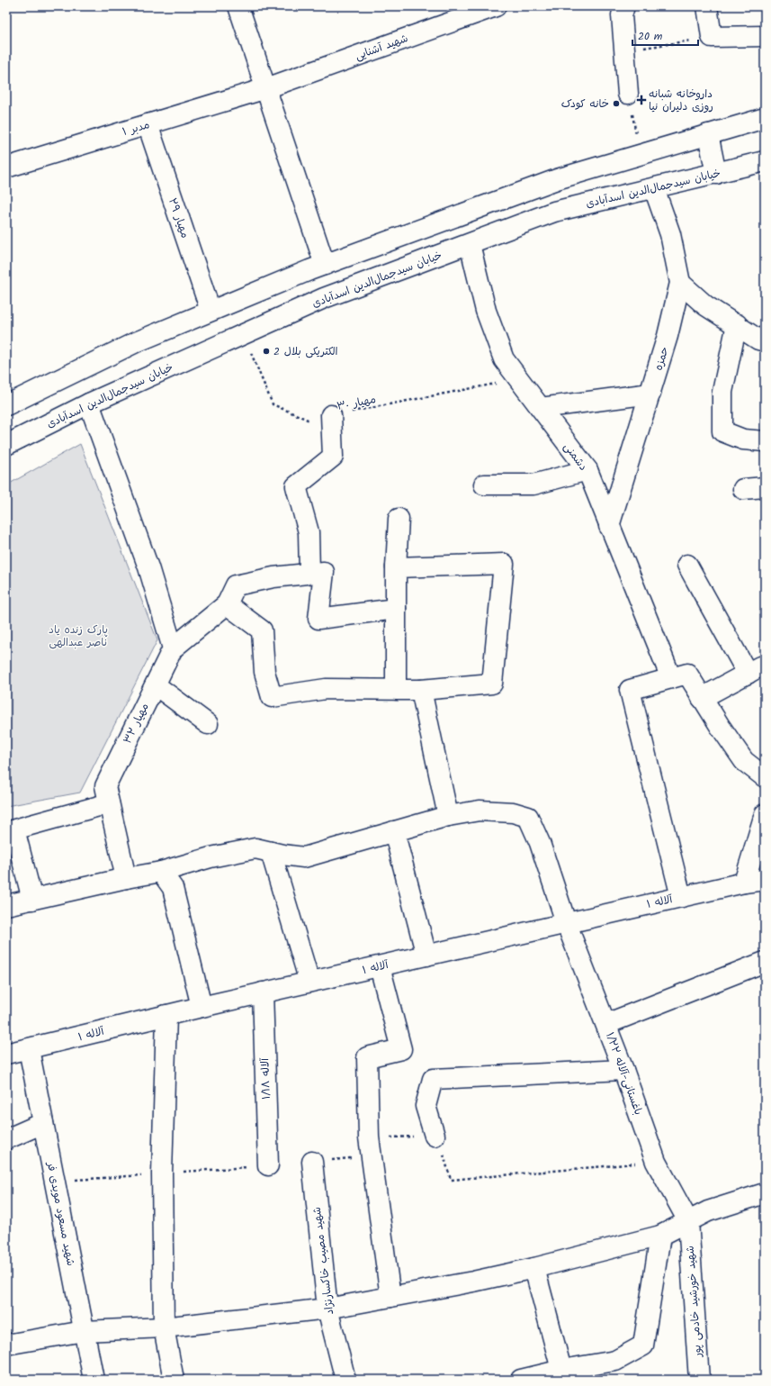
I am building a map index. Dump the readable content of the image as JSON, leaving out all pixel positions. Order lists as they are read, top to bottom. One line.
{"streets":{"street":["شهید آشنایی","مدبر ۱","خیابان سیدجمال‌الدین اسدآبادی","مهیار ۲۹","حمزه","دشمنی","مهیار ۳۲","آلاله ۱","باغستانی-آلاله ۱/۲۲","آلاله ۱/۱۸","شهید مسعود مویدی فر","شهید مصیب خاکسارنژاد","شهید خورشید خادمی پور"],"path":["مهیار ۳۰"]},"crossings":[["شهید آشنایی","مدبر ۱"],["مدبر ۱","مهیار ۲۹"],["خیابان سیدجمال‌الدین اسدآبادی","حمزه"],["خیابان سیدجمال‌الدین اسدآبادی","مهیار ۳۰"],["خیابان سیدجمال‌الدین اسدآبادی","دشمنی"],["حمزه","دشمنی"],["مهیار ۳۰","دشمنی"],["آلاله ۱","باغستانی-آلاله ۱/۲۲"],["آلاله ۱","آلاله ۱/۱۸"],["آلاله ۱","شهید مسعود مویدی فر"],["باغستانی-آلاله ۱/۲۲","شهید خورشید خادمی پور"]],"parks":["پارک زنده یاد ناصر عبدالهی"],"places":{"health":["داروخانه شبانه روزی دلیران نیا"],"other":["خانه کودک","الکتریکی بلال 2"]},"scale_bar":"20 m"}
